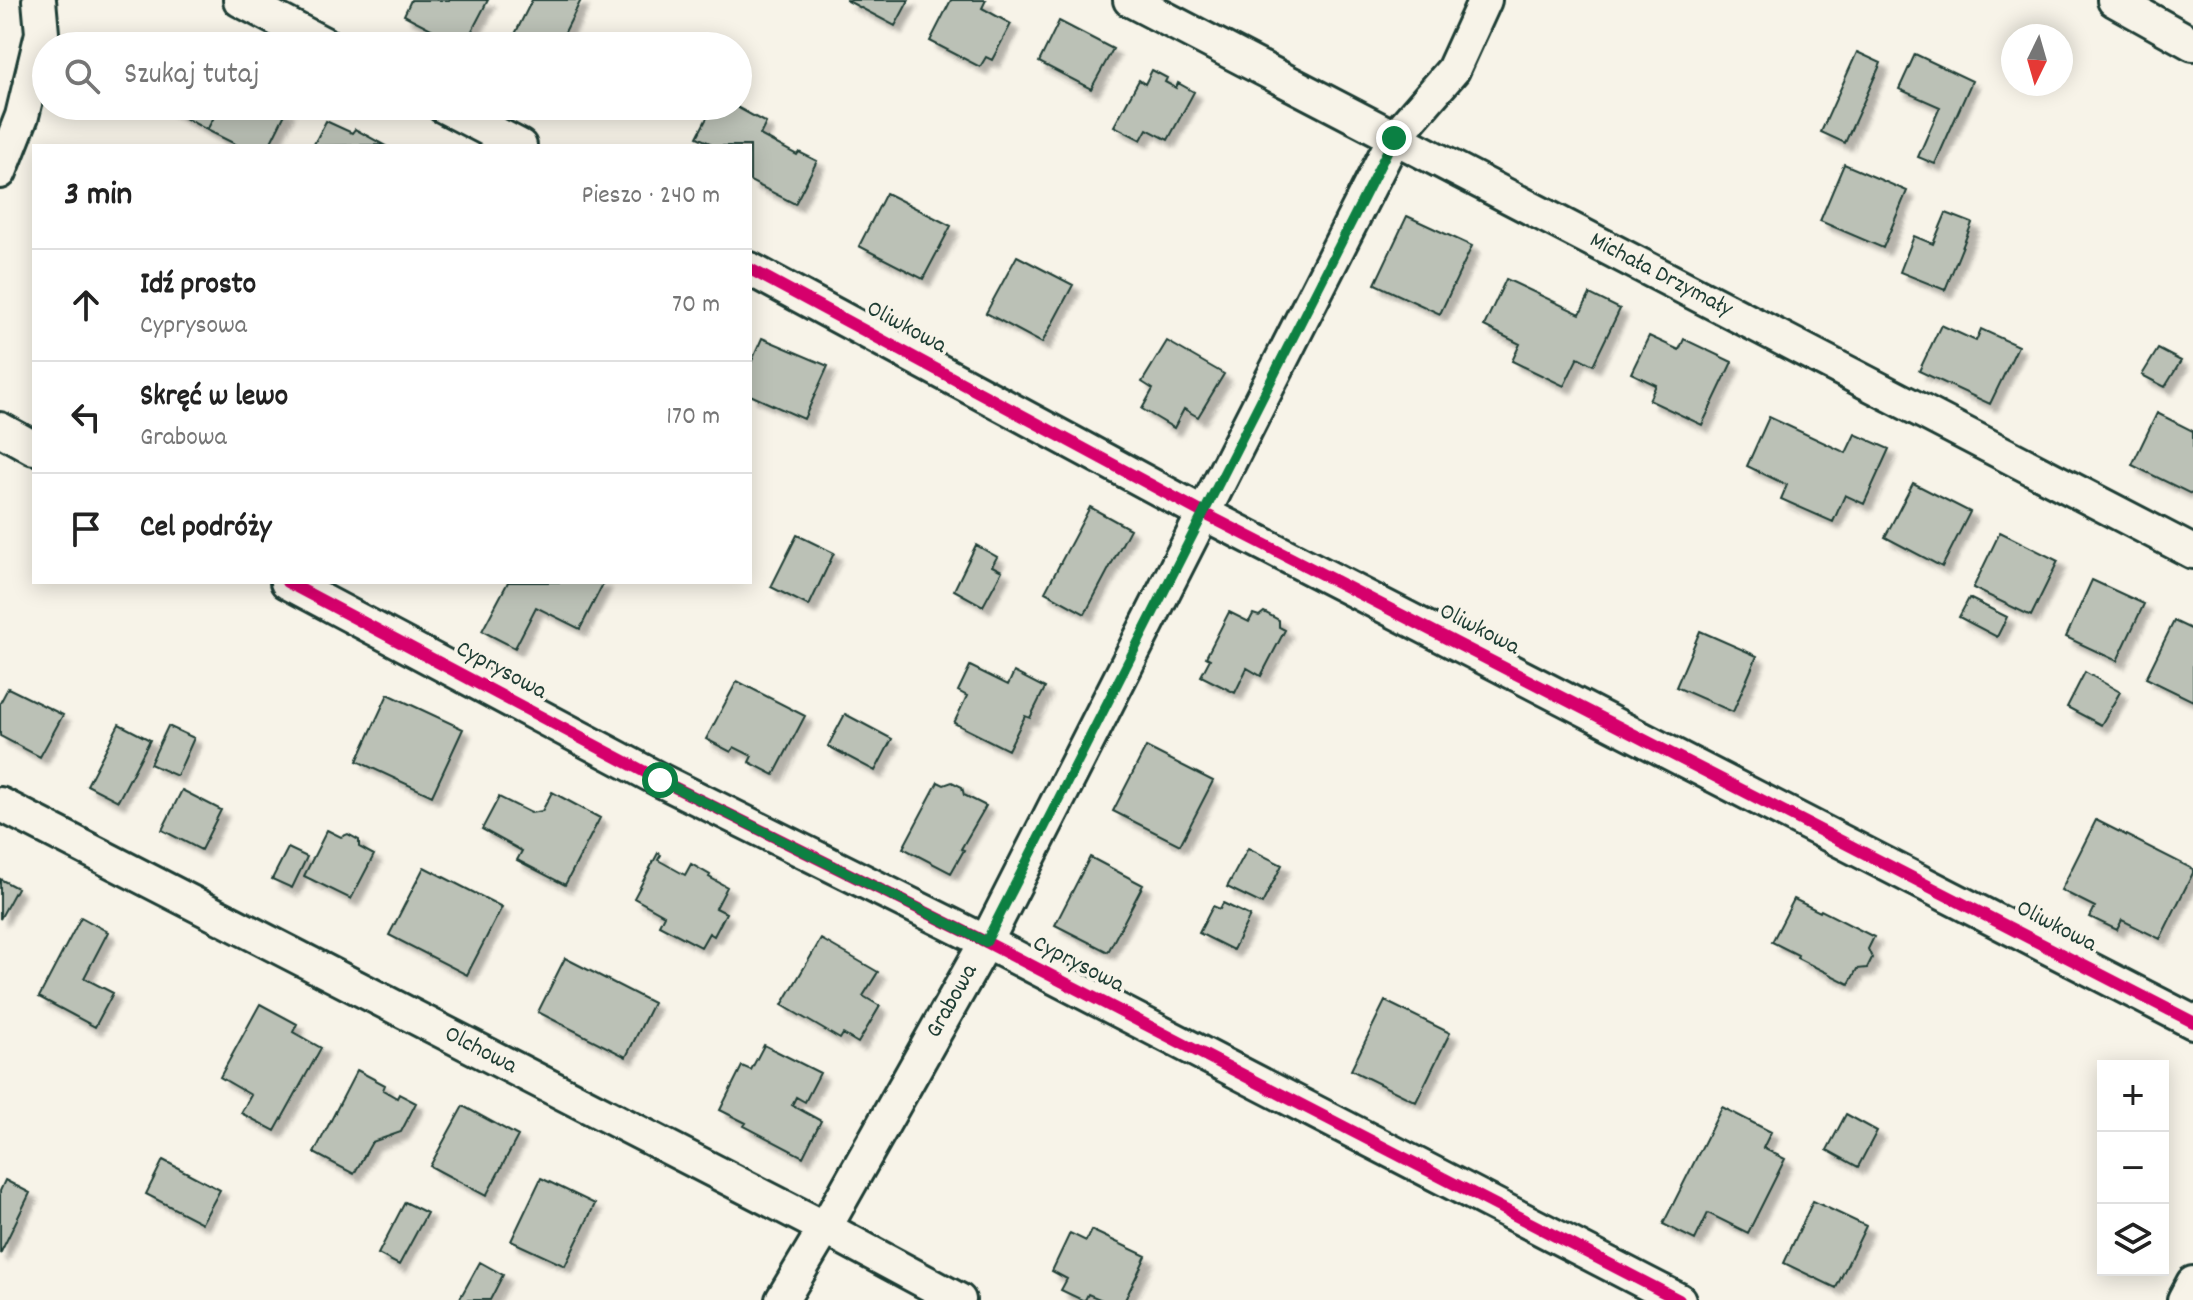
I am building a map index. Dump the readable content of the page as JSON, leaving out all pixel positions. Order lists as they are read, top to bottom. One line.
{"streets":{"street":["Michała Drzymały","Oliwkowa","Cyprysowa","Grabowa","Olchowa"]},"crossings":[["Michała Drzymały","Grabowa"],["Oliwkowa","Grabowa"],["Cyprysowa","Grabowa"],["Grabowa","Olchowa"]],"north":"bottom","page":{"search":"Szukaj tutaj","heading":["3 min","Pieszo · 240 m"],"list":[["Idź prosto","Cyprysowa","70 m"],["Skręć w lewo","Grabowa","170 m"],"Cel podróży"],"map_buttons":["+","−"]}}
